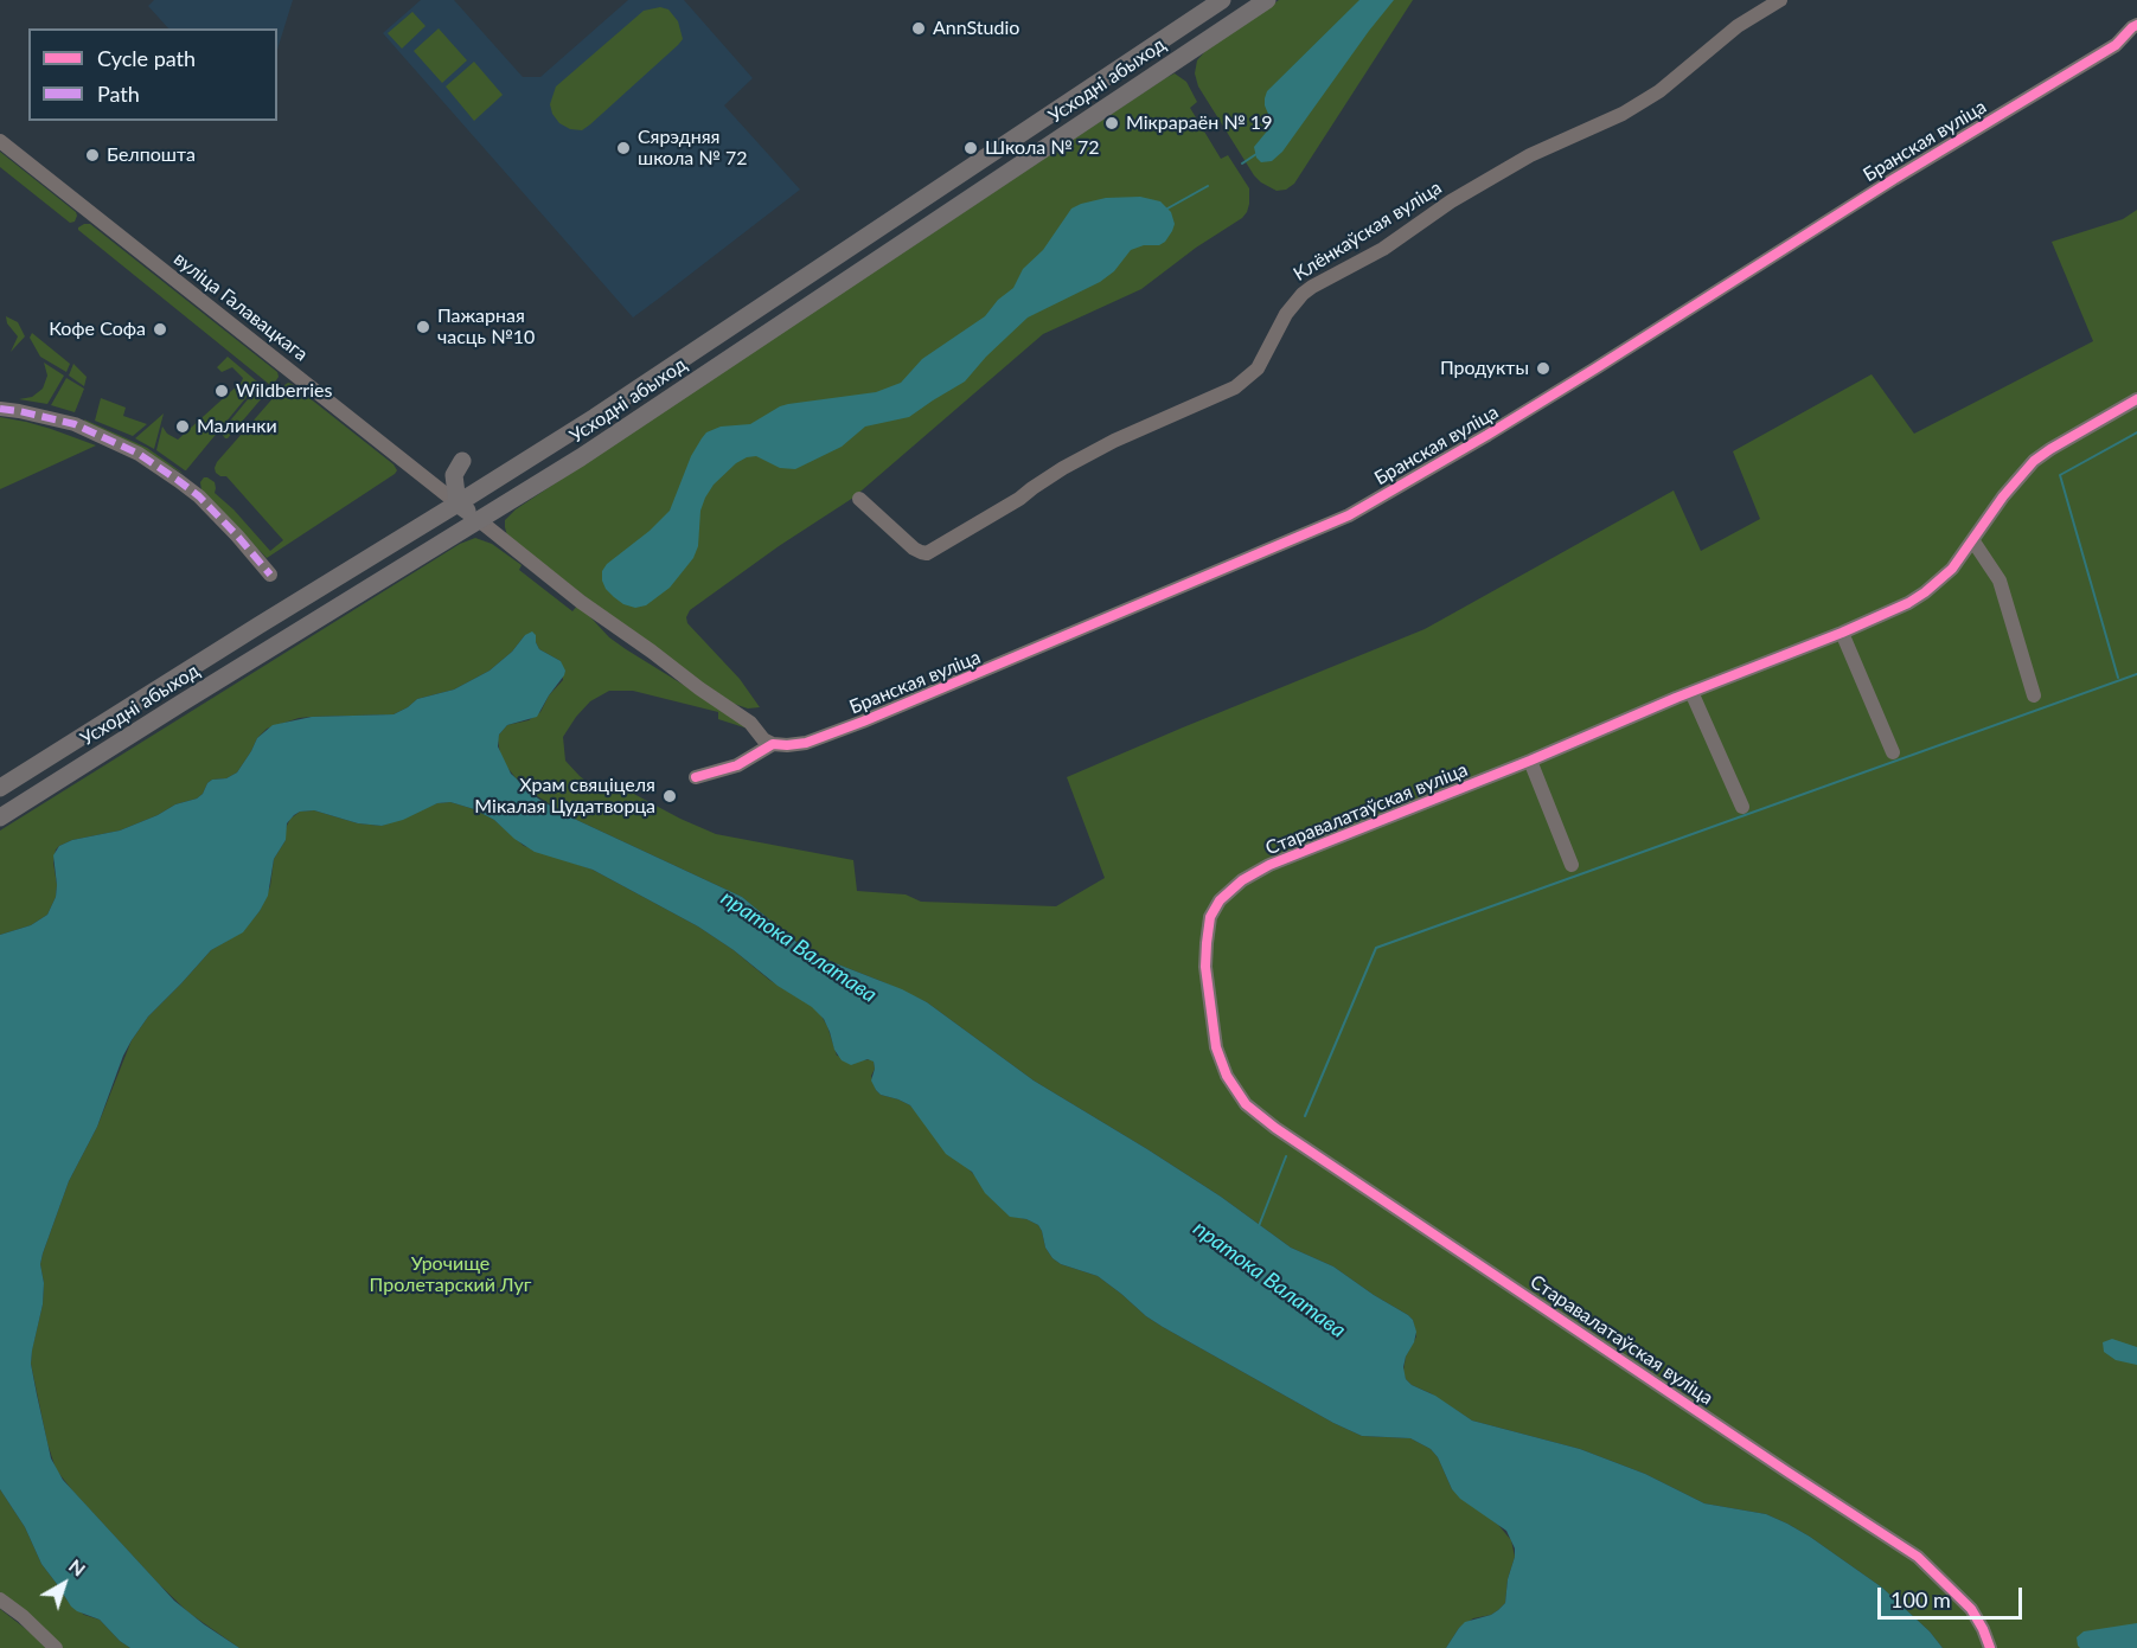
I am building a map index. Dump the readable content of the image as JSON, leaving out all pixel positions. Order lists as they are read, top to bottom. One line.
{"streets":{"main road":["Усходні абыход"],"street":["Бранская вуліца","Клёнкаўская вуліца","вуліца Галавацкага","Старавалатаўская вуліца"]},"crossings":[["Усходні абыход","вуліца Галавацкага"]],"water":["пратока Валатава"],"parks":["Урочище Пролетарский Луг"],"places":["AnnStudio","Мікрараён № 19","Сярэдняя школа № 72","Школа № 72","Белпошта","Пажарная часць №10","Кофе Софа","Продукты","Wildberries","Малинки","Храм свяціцеля Мікалая Цудатворца"],"legend":["Cycle path","Path"],"scale_bar":"100 m","north":"top right"}
